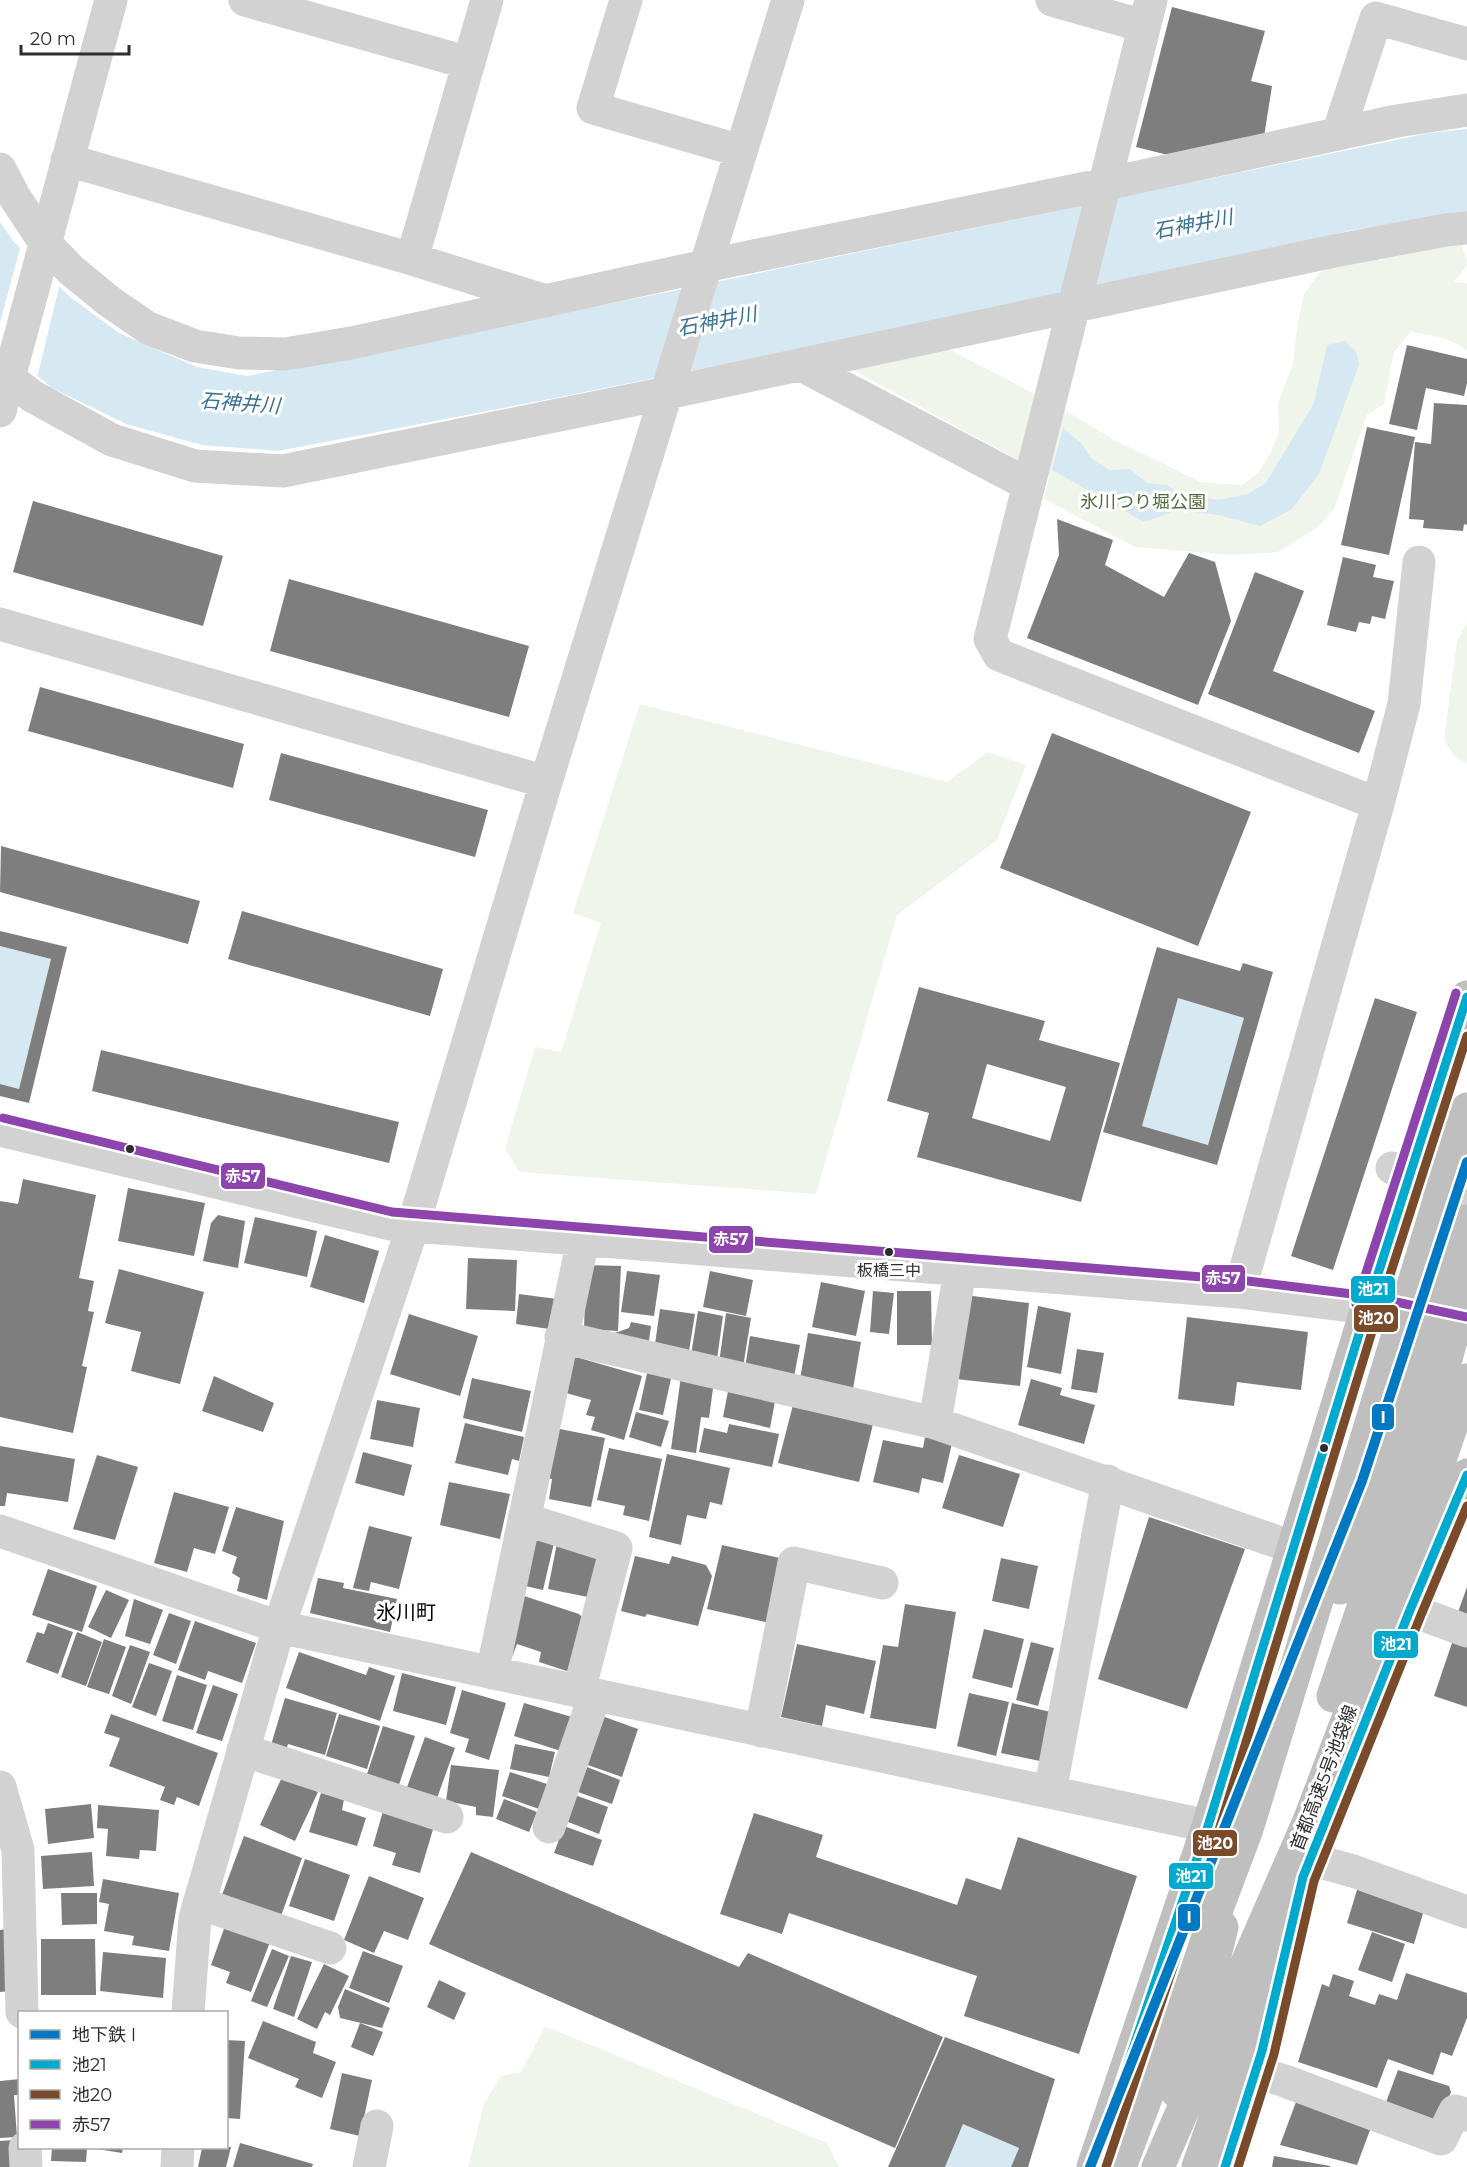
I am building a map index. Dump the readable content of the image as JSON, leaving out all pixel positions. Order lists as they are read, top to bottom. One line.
{"streets":{"highway":["首都高速5号池袋線"]},"districts":["氷川町"],"water":["石神井川"],"parks":["氷川つり堀公園"],"places":["板橋三中"],"lines":["transit line 赤57","transit line 池21","transit line 池20","metro line I"],"legend":["地下鉄 I","池21","池20","赤57"],"scale_bar":"20 m"}
